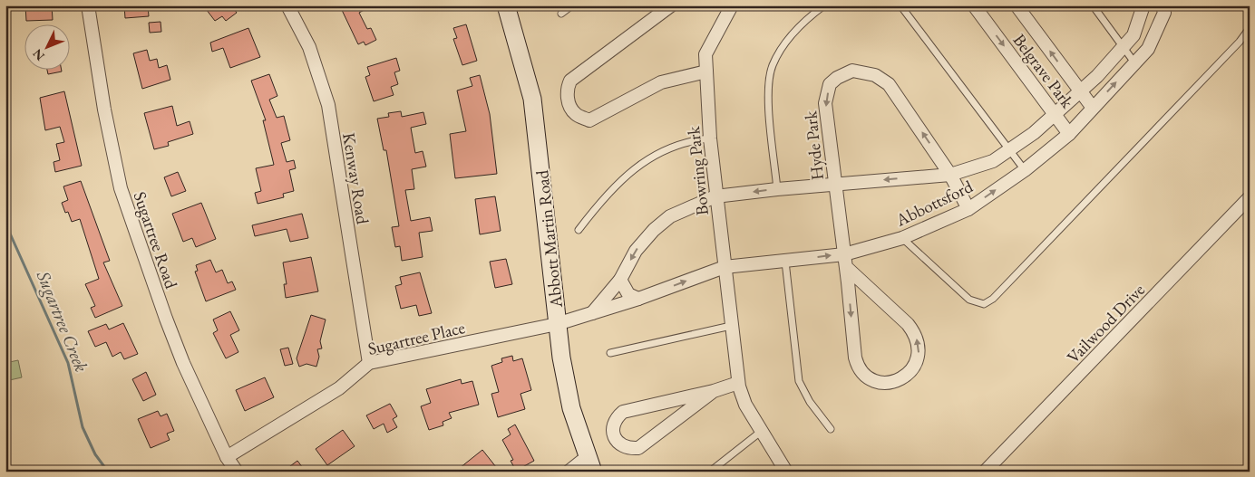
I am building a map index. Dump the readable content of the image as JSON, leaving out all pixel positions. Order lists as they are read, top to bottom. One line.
{"streets":{"main road":["Abbott Martin Road"],"street":["Belgrave Park","Hyde Park","Bowring Park","Kenway Road","Abbottsford","Sugartree Road","Vailwood Drive","Sugartree Place"]},"crossings":[["Belgrave Park","Abbottsford"],["Hyde Park","Abbottsford"],["Bowring Park","Abbottsford"],["Kenway Road","Sugartree Place"],["Abbottsford","Abbott Martin Road"],["Abbottsford","Sugartree Place"],["Abbott Martin Road","Sugartree Place"],["Sugartree Road","Sugartree Place"]],"water":["Sugartree Creek"],"north":"bottom left"}
